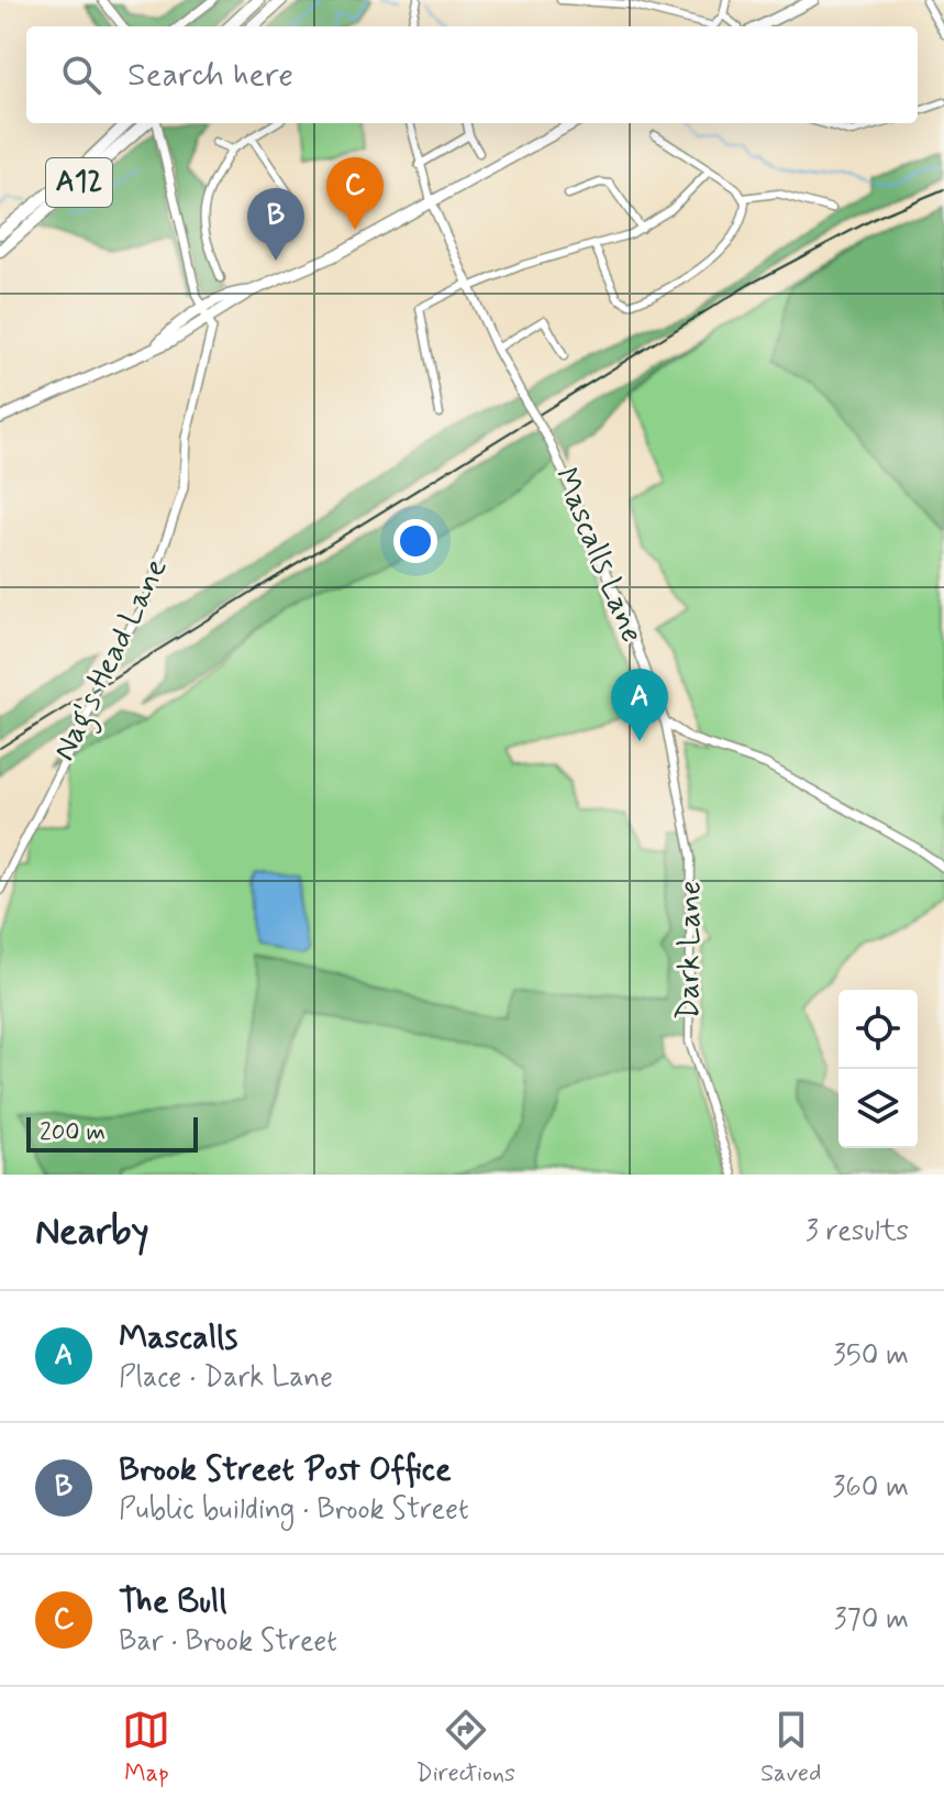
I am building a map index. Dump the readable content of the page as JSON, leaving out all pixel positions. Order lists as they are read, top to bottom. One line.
{"streets":{"highway":["A12"],"street":["Mascalls Lane","Nag's Head Lane","Dark Lane"]},"crossings":[["Mascalls Lane","Dark Lane"]],"scale_bar":"200 m","page":{"search":"Search here","pins":["C","B","A"],"scale":"200 m","heading":["Nearby","3 results"],"list":[{"mark":"A","name":"Mascalls","note":"Place · Dark Lane","value":"350 m"},{"mark":"B","name":"Brook Street Post Office","note":"Public building · Brook Street","value":"360 m"},{"mark":"C","name":"The Bull","note":"Bar · Brook Street","value":"370 m"}],"nav":["Map","Directions","Saved"]}}
